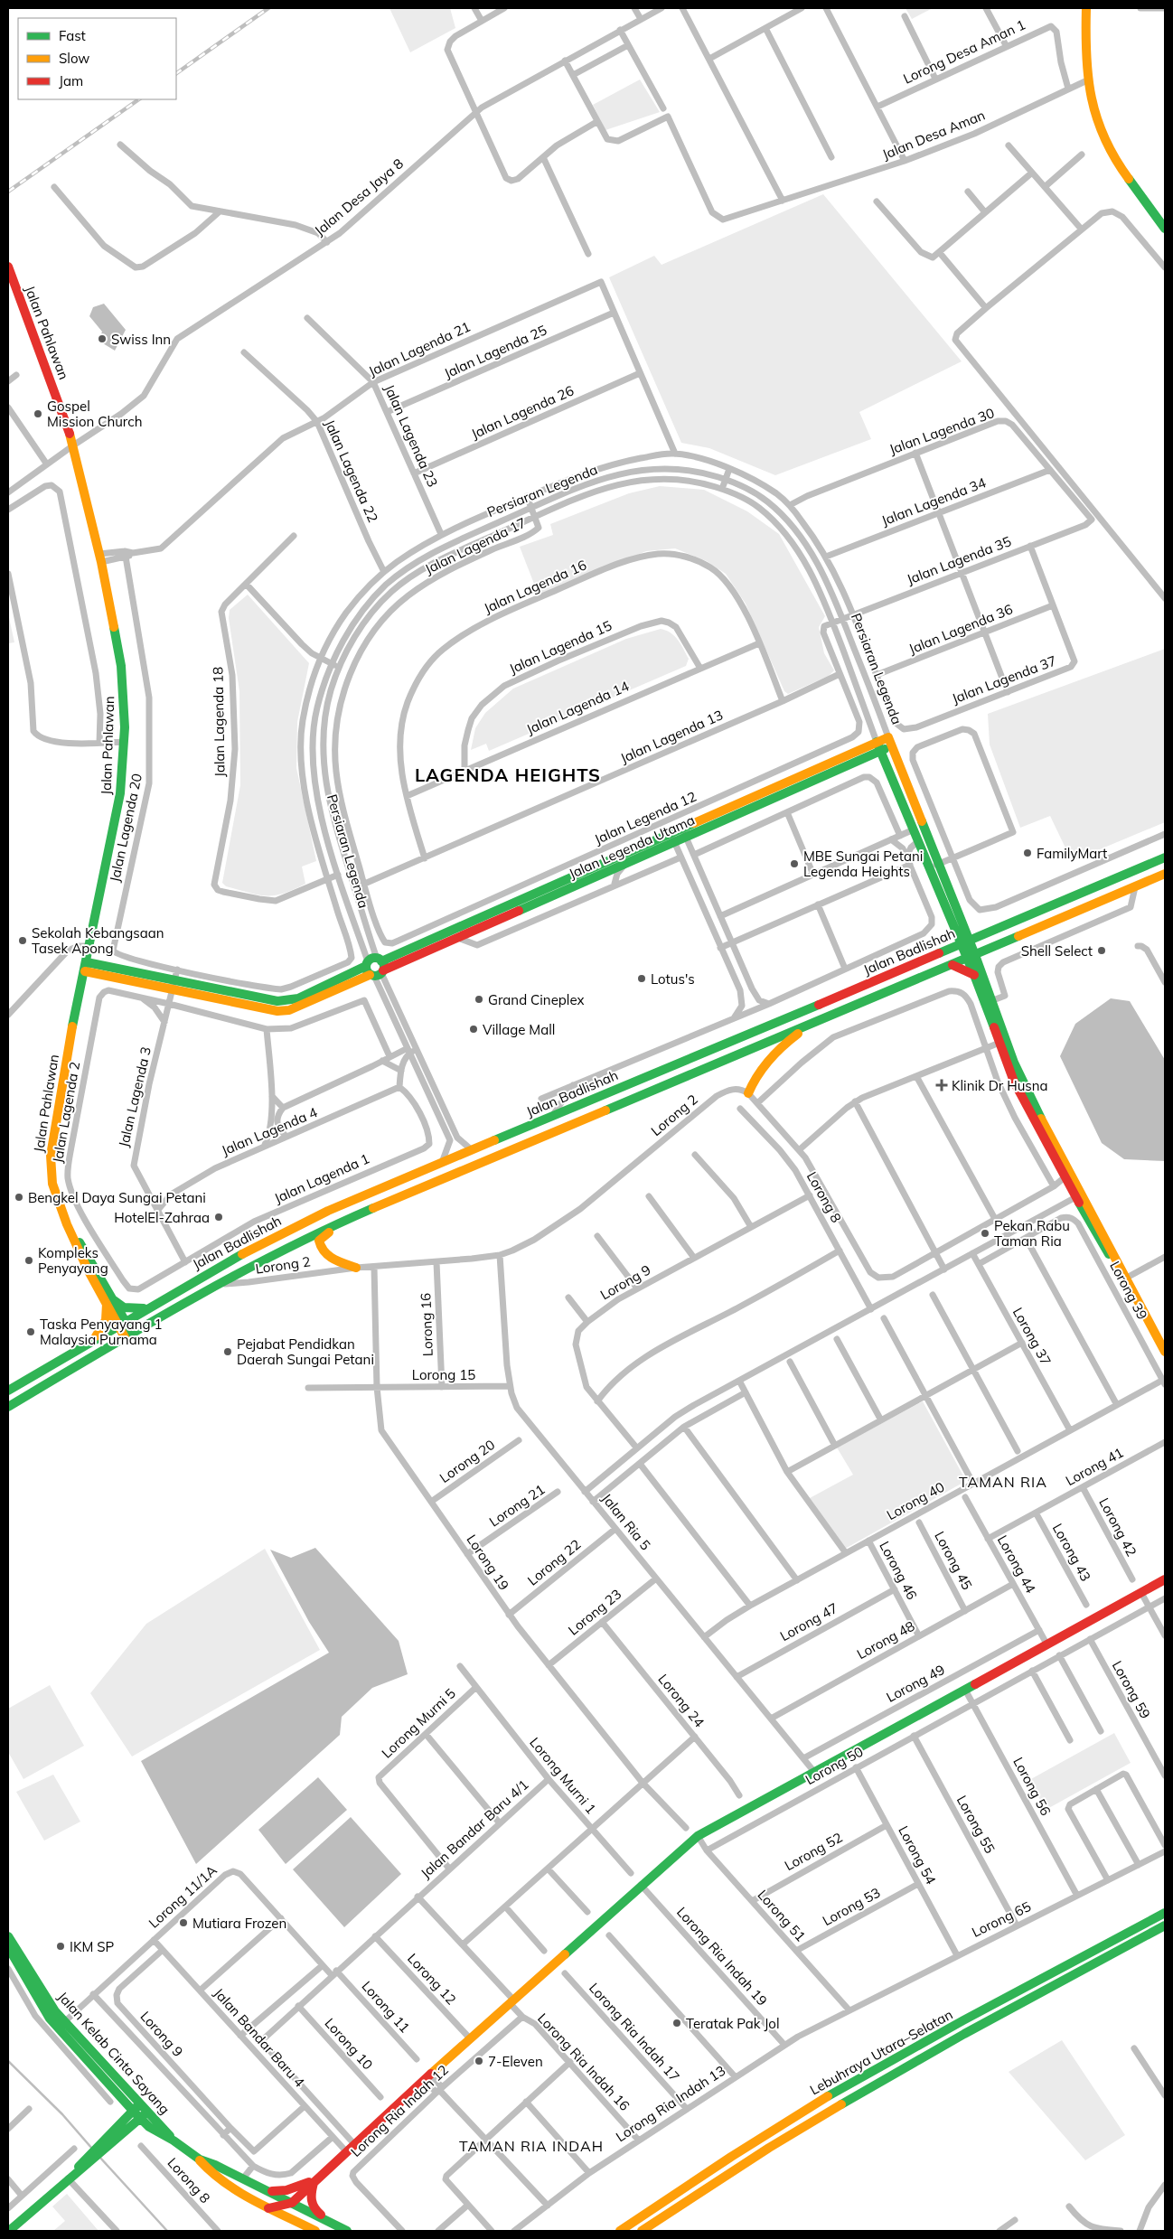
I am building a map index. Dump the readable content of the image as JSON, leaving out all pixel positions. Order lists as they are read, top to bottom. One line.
{"streets":{"main road":["Jalan Pahlawan","Persiaran Legenda","Jalan Legenda Utama","Jalan Badlishah","Lebuhraya Utara–Selatan","Jalan Kelab Cinta Sayang"],"street":["Lorong Desa Aman 1","Jalan Desa Aman","Jalan Desa Jaya 8","Jalan Lagenda 21","Jalan Lagenda 25","Jalan Lagenda 26","Jalan Lagenda 30","Jalan Lagenda 23","Jalan Lagenda 22","Jalan Lagenda 34","Jalan Lagenda 17","Jalan Lagenda 35","Jalan Lagenda 16","Jalan Lagenda 36","Jalan Lagenda 15","Jalan Lagenda 37","Jalan Lagenda 14","Jalan Lagenda 18","Jalan Lagenda 13","Jalan Legenda 12","Jalan Lagenda 20","Jalan Lagenda 3","Jalan Lagenda 2","Lorong 2","Jalan Lagenda 4","Jalan Lagenda 1","Lorong 8","Lorong 9","Lorong 39","Lorong 16","Lorong 37","Lorong 15","Lorong 20","Lorong 41","Lorong 40","Lorong 21","Jalan Ria 5","Lorong 42","Lorong 43","Lorong 45","Lorong 19","Lorong 22","Lorong 44","Lorong 46","Lorong 23","Lorong 47","Lorong 48","Lorong 49","Lorong 59","Lorong 24","Lorong Murni 5","Lorong 50","Lorong Murni 1","Lorong 56","Lorong 55","Jalan Bandar Baru 4/1","Lorong 52","Lorong 54","Lorong 11/1A","Lorong 53","Lorong 51","Lorong 65","Lorong Ria Indah 19","Lorong 12","Lorong 11","Lorong Ria Indah 17","Jalan Bandar Baru 4","Lorong 10","Lorong Ria Indah 16","Lorong Ria Indah 13","Lorong Ria Indah 12"]},"crossings":[["Lorong Desa Aman 1","Jalan Desa Aman"],["Jalan Desa Jaya 8","Jalan Pahlawan"],["Jalan Pahlawan","Jalan Lagenda 21"],["Jalan Pahlawan","Jalan Badlishah"],["Jalan Lagenda 21","Jalan Lagenda 25"],["Jalan Lagenda 21","Jalan Lagenda 23"],["Jalan Lagenda 21","Jalan Lagenda 22"],["Jalan Lagenda 21","Jalan Lagenda 20"],["Jalan Lagenda 25","Jalan Lagenda 23"],["Jalan Lagenda 26","Jalan Lagenda 23"],["Jalan Lagenda 30","Jalan Lagenda 34"],["Jalan Lagenda 30","Jalan Lagenda 35"],["Persiaran Legenda","Jalan Lagenda 17"],["Persiaran Legenda","Jalan Lagenda 35"],["Persiaran Legenda","Jalan Lagenda 18"],["Persiaran Legenda","Jalan Lagenda 13"],["Persiaran Legenda","Jalan Legenda 12"],["Persiaran Legenda","Jalan Legenda Utama"],["Persiaran Legenda","Jalan Badlishah"],["Jalan Lagenda 17","Jalan Lagenda 13"],["Jalan Lagenda 17","Jalan Legenda 12"],["Jalan Lagenda 35","Jalan Lagenda 37"],["Jalan Lagenda 35","Jalan Legenda 12"],["Jalan Lagenda 16","Jalan Lagenda 14"],["Jalan Lagenda 16","Jalan Lagenda 13"],["Jalan Lagenda 36","Jalan Lagenda 37"],["Jalan Lagenda 15","Jalan Lagenda 14"],["Jalan Lagenda 13","Jalan Legenda 12"],["Jalan Lagenda 20","Jalan Lagenda 3"],["Jalan Badlishah","Lorong 2"],["Jalan Lagenda 3","Jalan Lagenda 2"],["Jalan Lagenda 3","Jalan Lagenda 4"],["Jalan Lagenda 3","Jalan Lagenda 1"],["Jalan Lagenda 2","Jalan Lagenda 1"],["Lorong 2","Lorong 16"],["Lorong 2","Jalan Ria 5"],["Lorong 2","Lorong 19"],["Jalan Lagenda 4","Jalan Lagenda 1"],["Lorong 8","Lorong 9"],["Lorong 9","Jalan Bandar Baru 4"],["Lorong 39","Lorong 40"],["Lorong 16","Lorong 15"],["Lorong 37","Lorong 40"],["Lorong 15","Jalan Ria 5"],["Lorong 15","Lorong 19"],["Lorong 20","Lorong 19"],["Lorong 41","Lorong 42"],["Lorong 41","Lorong 43"],["Lorong 41","Lorong 44"],["Lorong 40","Jalan Ria 5"],["Lorong 40","Lorong 46"],["Lorong 21","Lorong 19"],["Jalan Ria 5","Lorong 22"],["Jalan Ria 5","Lorong 23"],["Jalan Ria 5","Lorong 47"],["Jalan Ria 5","Lorong 48"],["Jalan Ria 5","Lorong 49"],["Lorong 45","Lorong 48"],["Lorong 19","Lorong 22"],["Lorong 19","Lorong 23"],["Lorong 44","Lorong 48"],["Lorong 44","Lorong 49"],["Lorong 46","Lorong 47"],["Lorong 46","Lorong 48"],["Lorong 23","Lorong 24"],["Lorong 59","Lorong 50"],["Lorong Murni 5","Lorong Murni 1"],["Lorong Murni 5","Jalan Bandar Baru 4/1"],["Lorong 50","Lorong 56"],["Lorong 50","Lorong 55"],["Lorong 50","Lorong 54"],["Lorong 50","Lorong 51"],["Lorong Murni 1","Jalan Bandar Baru 4/1"],["Lorong Murni 1","Lorong Ria Indah 16"],["Lorong 56","Lorong 65"],["Lorong 55","Lorong 65"],["Jalan Bandar Baru 4/1","Lorong 11/1A"],["Jalan Bandar Baru 4/1","Lorong 12"],["Jalan Bandar Baru 4/1","Lorong 11"],["Jalan Bandar Baru 4/1","Jalan Bandar Baru 4"],["Jalan Bandar Baru 4/1","Lorong 10"],["Jalan Bandar Baru 4/1","Lorong Ria Indah 16"],["Lorong 52","Lorong 54"],["Lorong 52","Lorong 51"],["Lorong 54","Lorong 53"],["Lorong 54","Lorong 65"],["Lorong 11/1A","Lorong 11"],["Lorong 11/1A","Jalan Bandar Baru 4"],["Lorong 11/1A","Jalan Kelab Cinta Sayang"],["Lorong 53","Lorong 51"],["Lorong 51","Lorong 65"],["Lorong 51","Lorong Ria Indah 13"],["Lorong 65","Lorong Ria Indah 13"],["Lorong Ria Indah 19","Lorong Ria Indah 13"],["Lorong Ria Indah 17","Lorong Ria Indah 13"],["Lorong Ria Indah 16","Lorong Ria Indah 13"],["Lorong Ria Indah 16","Lorong Ria Indah 12"]],"districts":["LAGENDA HEIGHTS","TAMAN RIA","TAMAN RIA INDAH"],"places":{"other":["Swiss Inn","Gospel Mission Church","FamilyMart","MBE Sungai Petani Legenda Heights","Sekolah Kebangsaan Tasek Apong","Shell Select","Lotus's","Grand Cineplex","Village Mall","Bengkel Daya Sungai Petani","HotelEl-Zahraa","Pekan Rabu Taman Ria","Kompleks Penyayang","Taska Penyayang 1 Malaysia Purnama","Pejabat Pendidkan Daerah Sungai Petani","Mutiara Frozen","IKM SP","Teratak Pak Jol","7-Eleven"],"health":["Klinik Dr Husna"]},"legend":["Fast","Slow","Jam"]}
